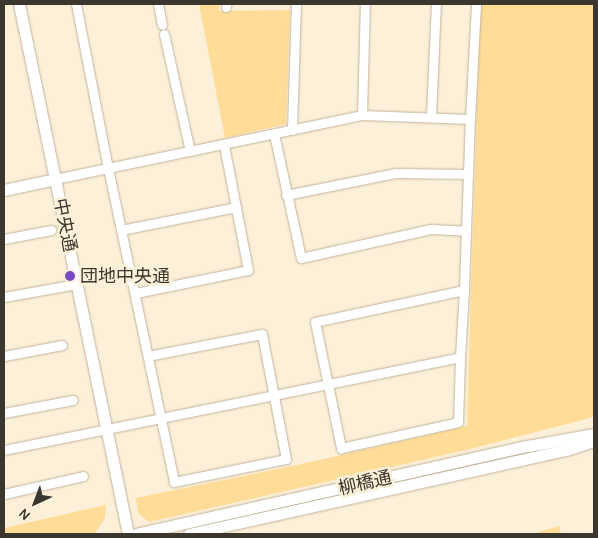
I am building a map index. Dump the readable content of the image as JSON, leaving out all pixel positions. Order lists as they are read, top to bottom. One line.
{"streets":{"street":["中央通","柳橋通"]},"places":["団地中央通"],"north":"bottom left"}
